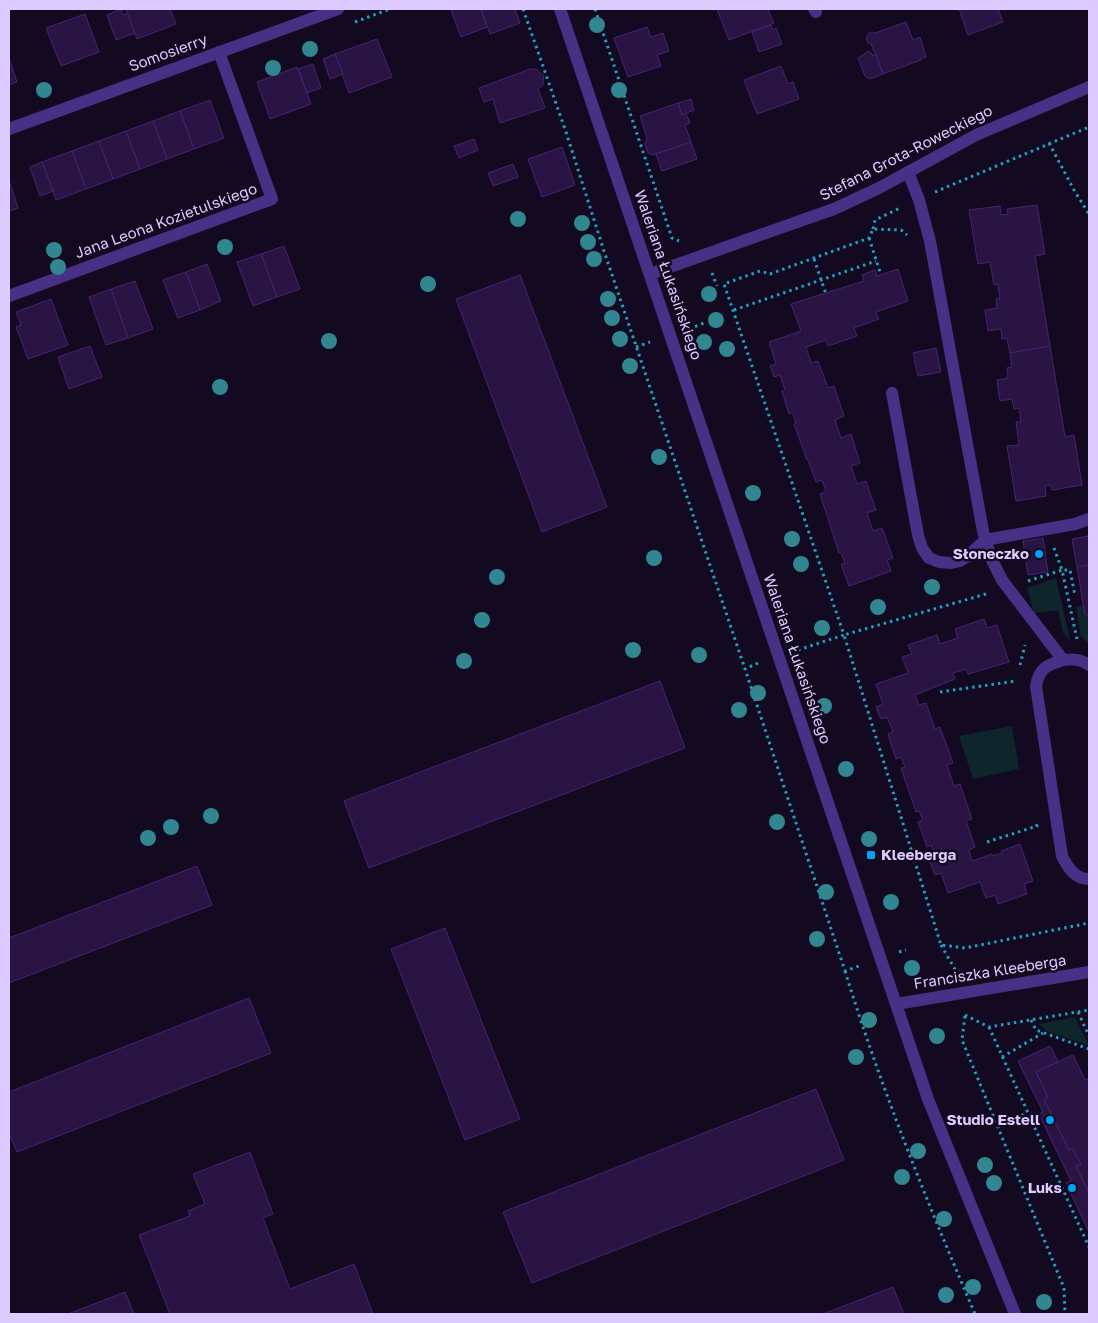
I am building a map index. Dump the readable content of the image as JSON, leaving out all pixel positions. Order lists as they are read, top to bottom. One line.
{"streets":{"street":["Somosierry","Stefana Grota-Roweckiego","Jana Leona Kozietulskiego","Waleriana Łukasińskiego","Franciszka Kleeberga"]},"crossings":[["Somosierry","Jana Leona Kozietulskiego"],["Stefana Grota-Roweckiego","Waleriana Łukasińskiego"],["Waleriana Łukasińskiego","Franciszka Kleeberga"]],"places":{"other":["Słoneczko","Studio Estell","Luks"],"transit":["Kleeberga"]}}
